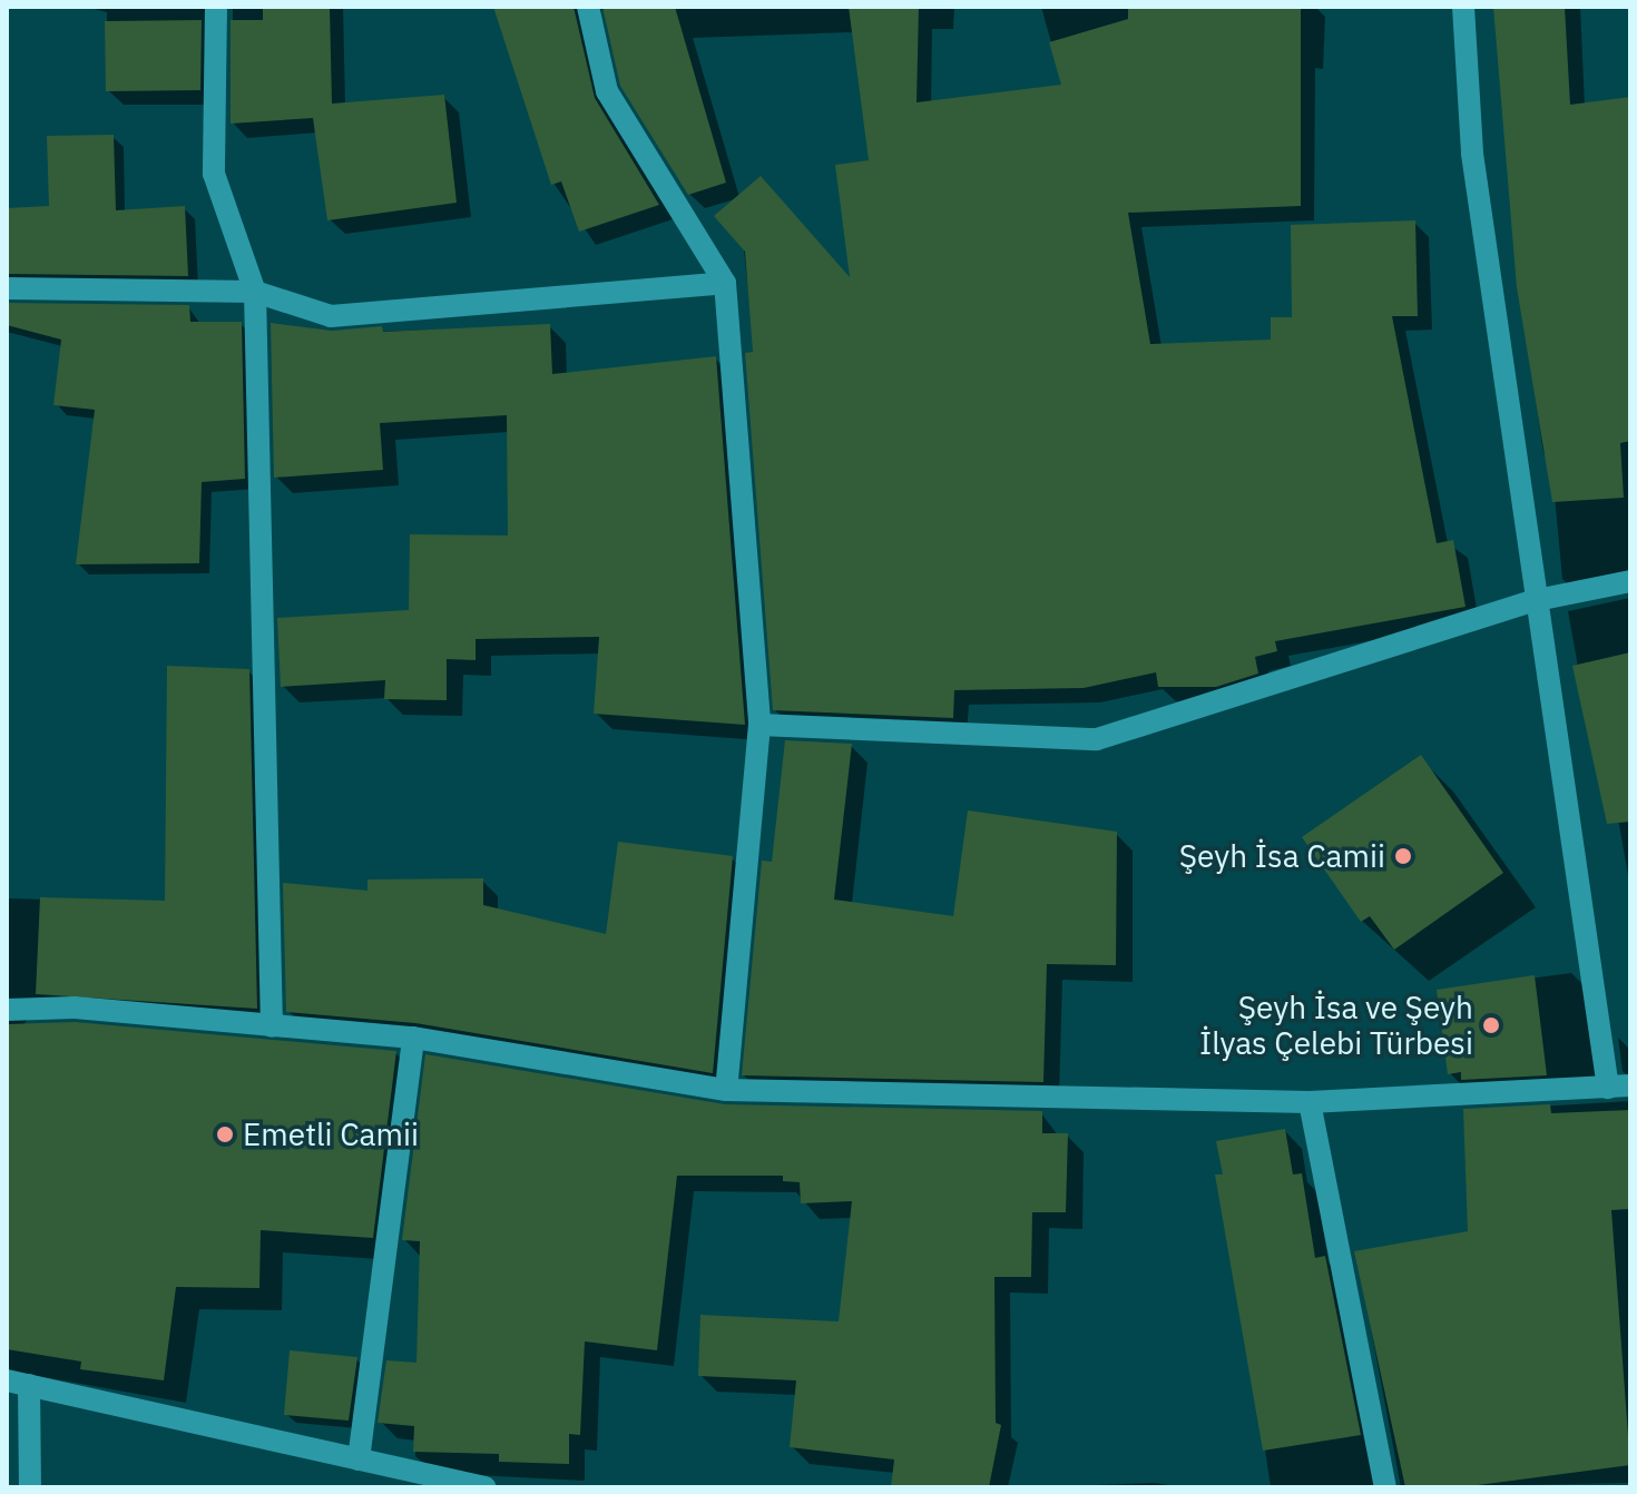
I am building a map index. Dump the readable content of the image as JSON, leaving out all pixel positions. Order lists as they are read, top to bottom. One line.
{"places":["Şeyh İsa Camii","Şeyh İsa ve Şeyh İlyas Çelebi Türbesi","Emetli Camii"]}
